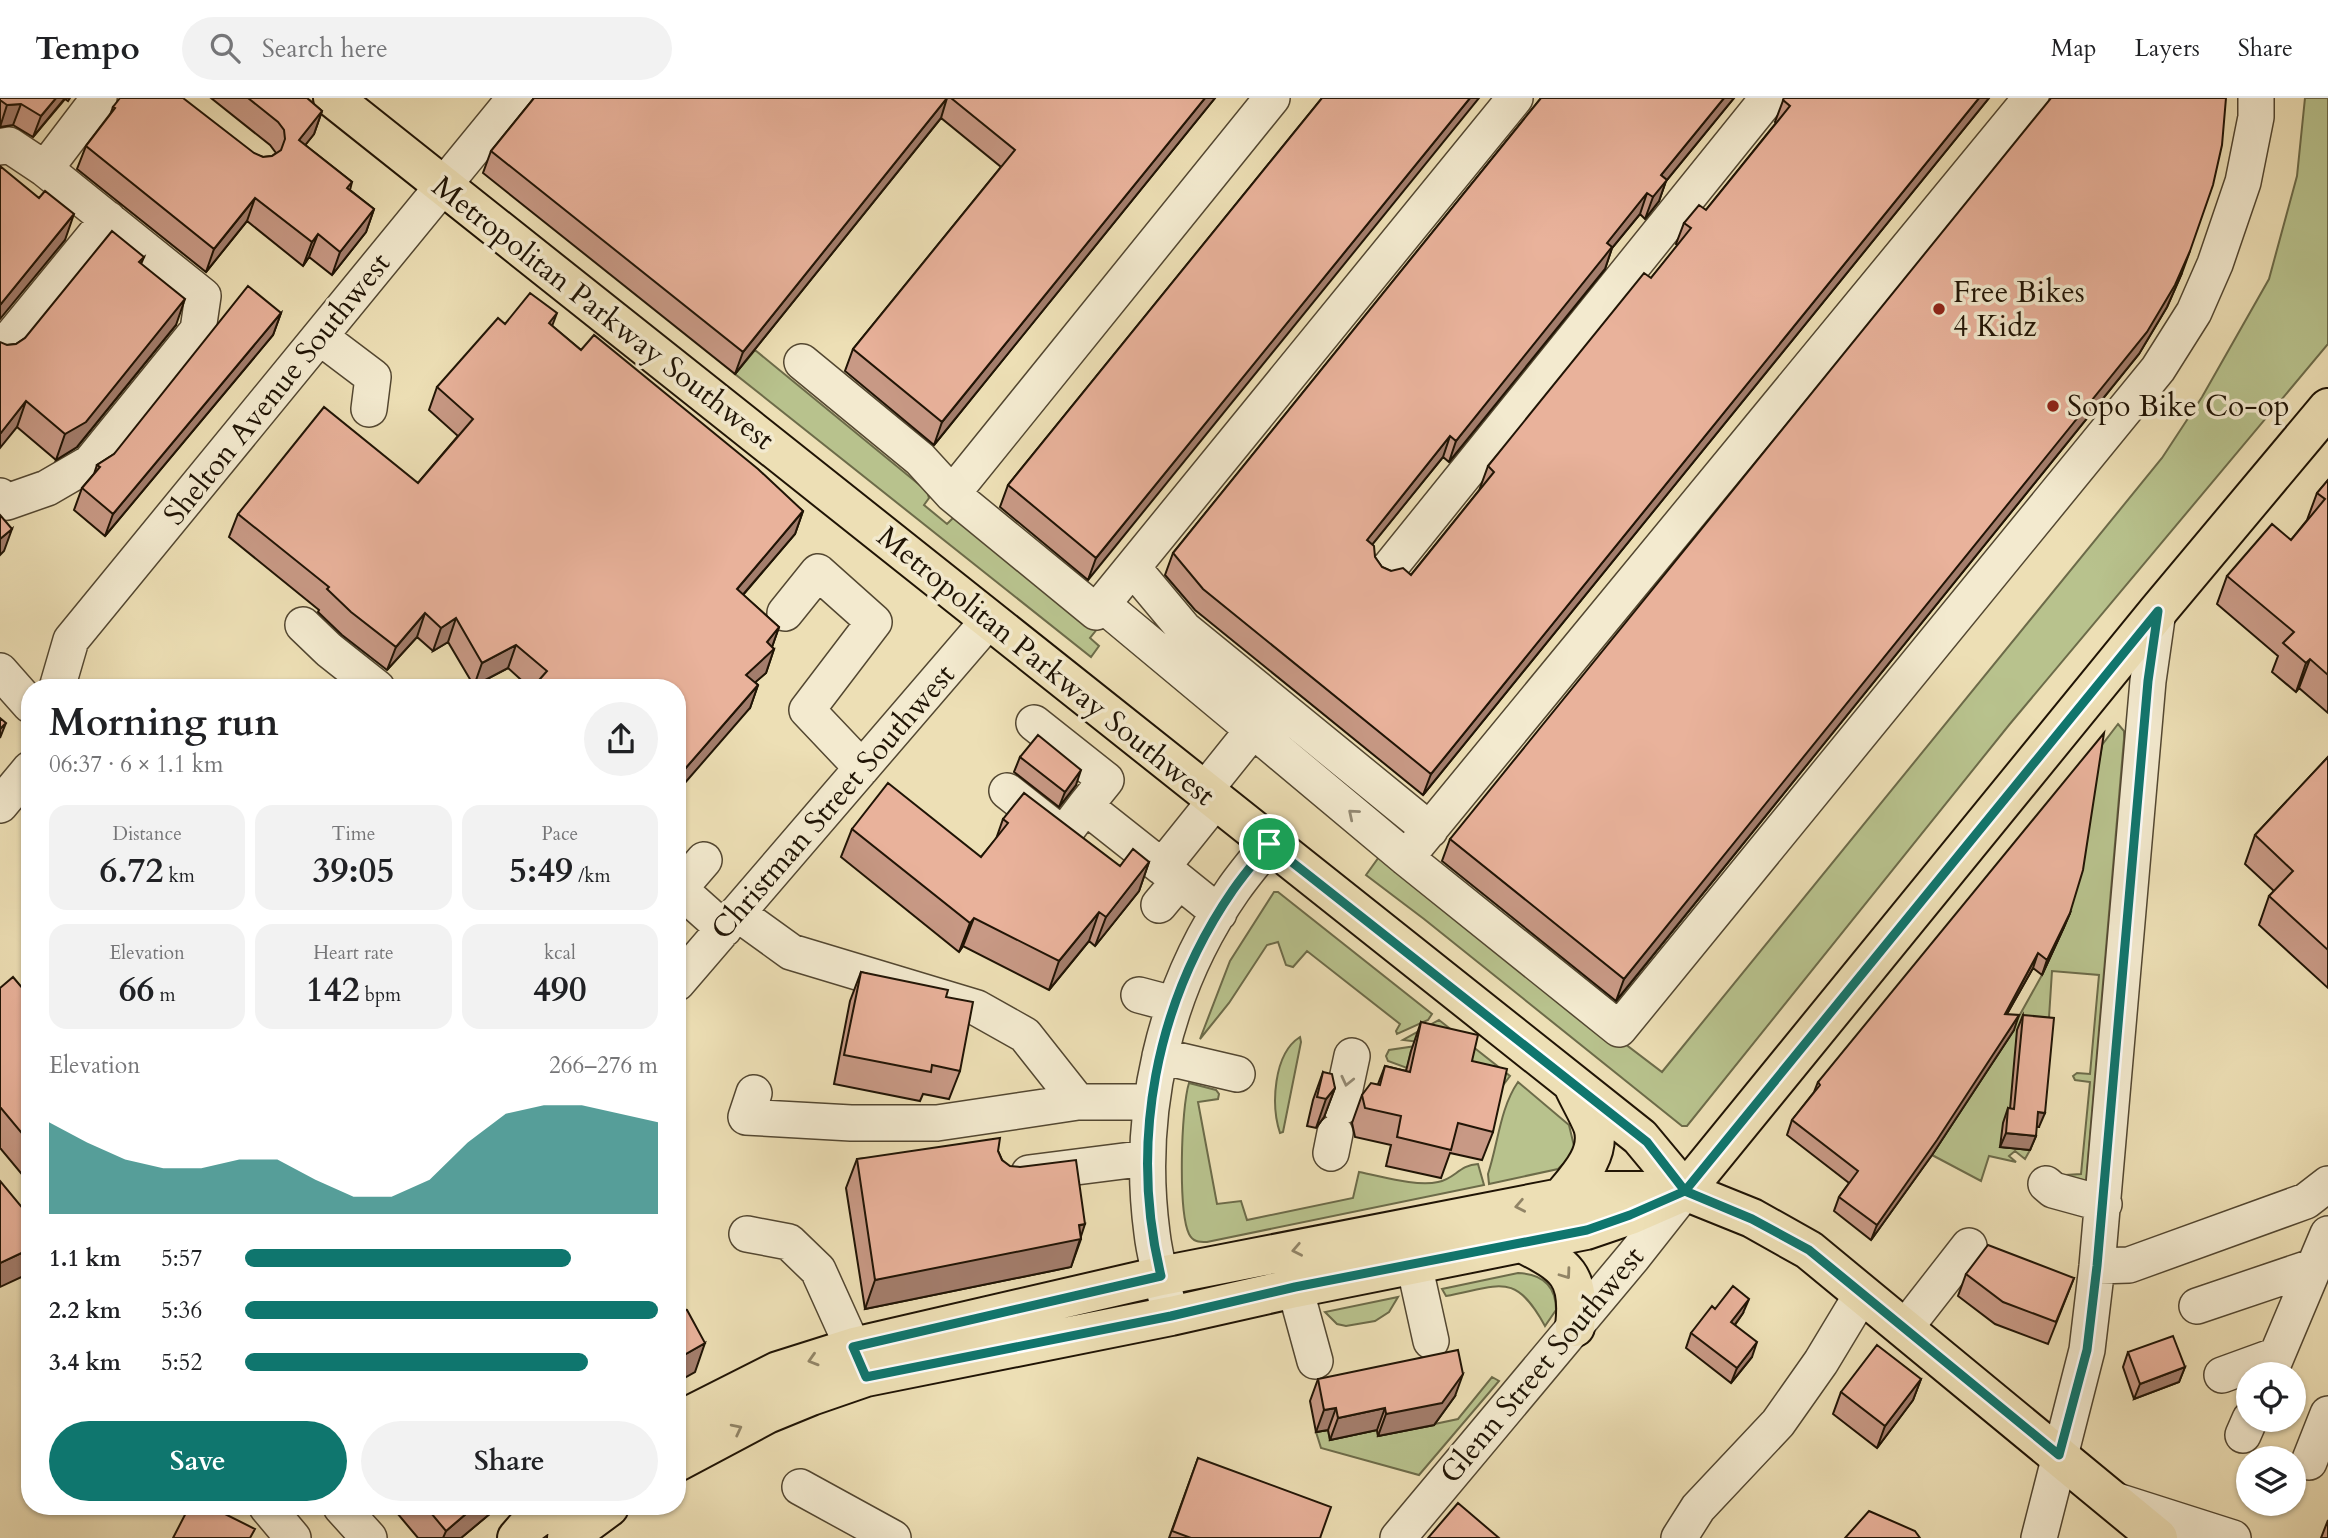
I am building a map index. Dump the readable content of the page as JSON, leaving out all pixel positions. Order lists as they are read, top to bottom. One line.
{"streets":{"main road":["Metropolitan Parkway Southwest"],"street":["Shelton Avenue Southwest","Christman Street Southwest","Glenn Street Southwest"]},"crossings":[["Metropolitan Parkway Southwest","Shelton Avenue Southwest"],["Metropolitan Parkway Southwest","Christman Street Southwest"],["Metropolitan Parkway Southwest","Glenn Street Southwest"]],"places":["Free Bikes 4 Kidz","Sopo Bike Co-op"],"page":{"header":"Tempo","search":"Search here","nav":["Map","Layers","Share"],"heading":["Morning run","06:37 · 6 × 1.1 km"],"stats":[["Distance","6.72 km"],["Time","39:05"],["Pace","5:49 /km"],["Elevation","66 m"],["Heart rate","142 bpm"],["kcal","490"]],"chart":["Elevation","266–276 m"],"list":[{"name":"1.1 km","note":"5:57"},{"name":"2.2 km","note":"5:36"},{"name":"3.4 km","note":"5:52"}],"buttons":["Save","Share"]}}
